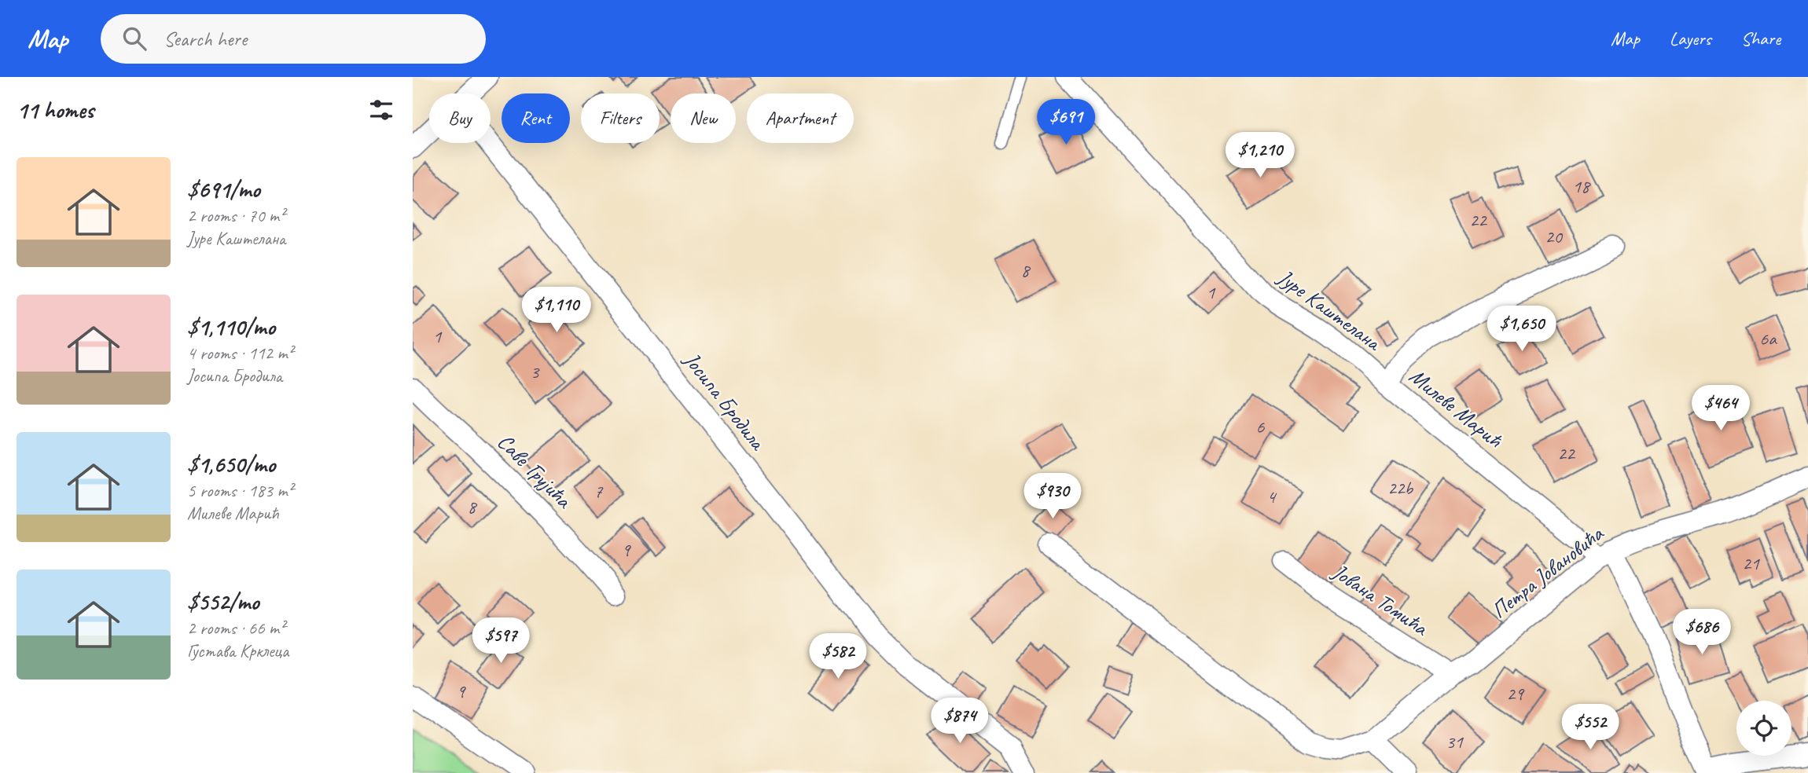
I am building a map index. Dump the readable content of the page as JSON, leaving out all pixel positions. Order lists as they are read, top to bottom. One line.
{"streets":{"street":["Јуре Каштелана","Јосипа Бродила","Милеве Марић","Саве Грујића","Петра Јовановића","Јована Томића"]},"crossings":[["Јуре Каштелана","Милеве Марић"],["Милеве Марић","Петра Јовановића"],["Петра Јовановића","Јована Томића"]],"house_numbers":["18","22","20","8","1","1","6a","3","6","22","22b","7","4","8","9","21","9","29","31"],"page":{"header":"Map","search":"Search here","nav":["Map","Layers","Share"],"heading":"11 homes","chip":["Buy","Rent","Filters","New","Apartment"],"price":["$691","$1,210","$1,110","$1,650","$464","$930","$686","$597","$582","$874","$552"],"list":[{"name":"$691/mo","note":"2 rooms · 70 m² · Јуре Каштелана"},{"name":"$1,110/mo","note":"4 rooms · 112 m² · Јосипа Бродила"},{"name":"$1,650/mo","note":"5 rooms · 183 m² · Милеве Марић"},{"name":"$552/mo","note":"2 rooms · 66 m² · Густава Крклеца"}]}}
